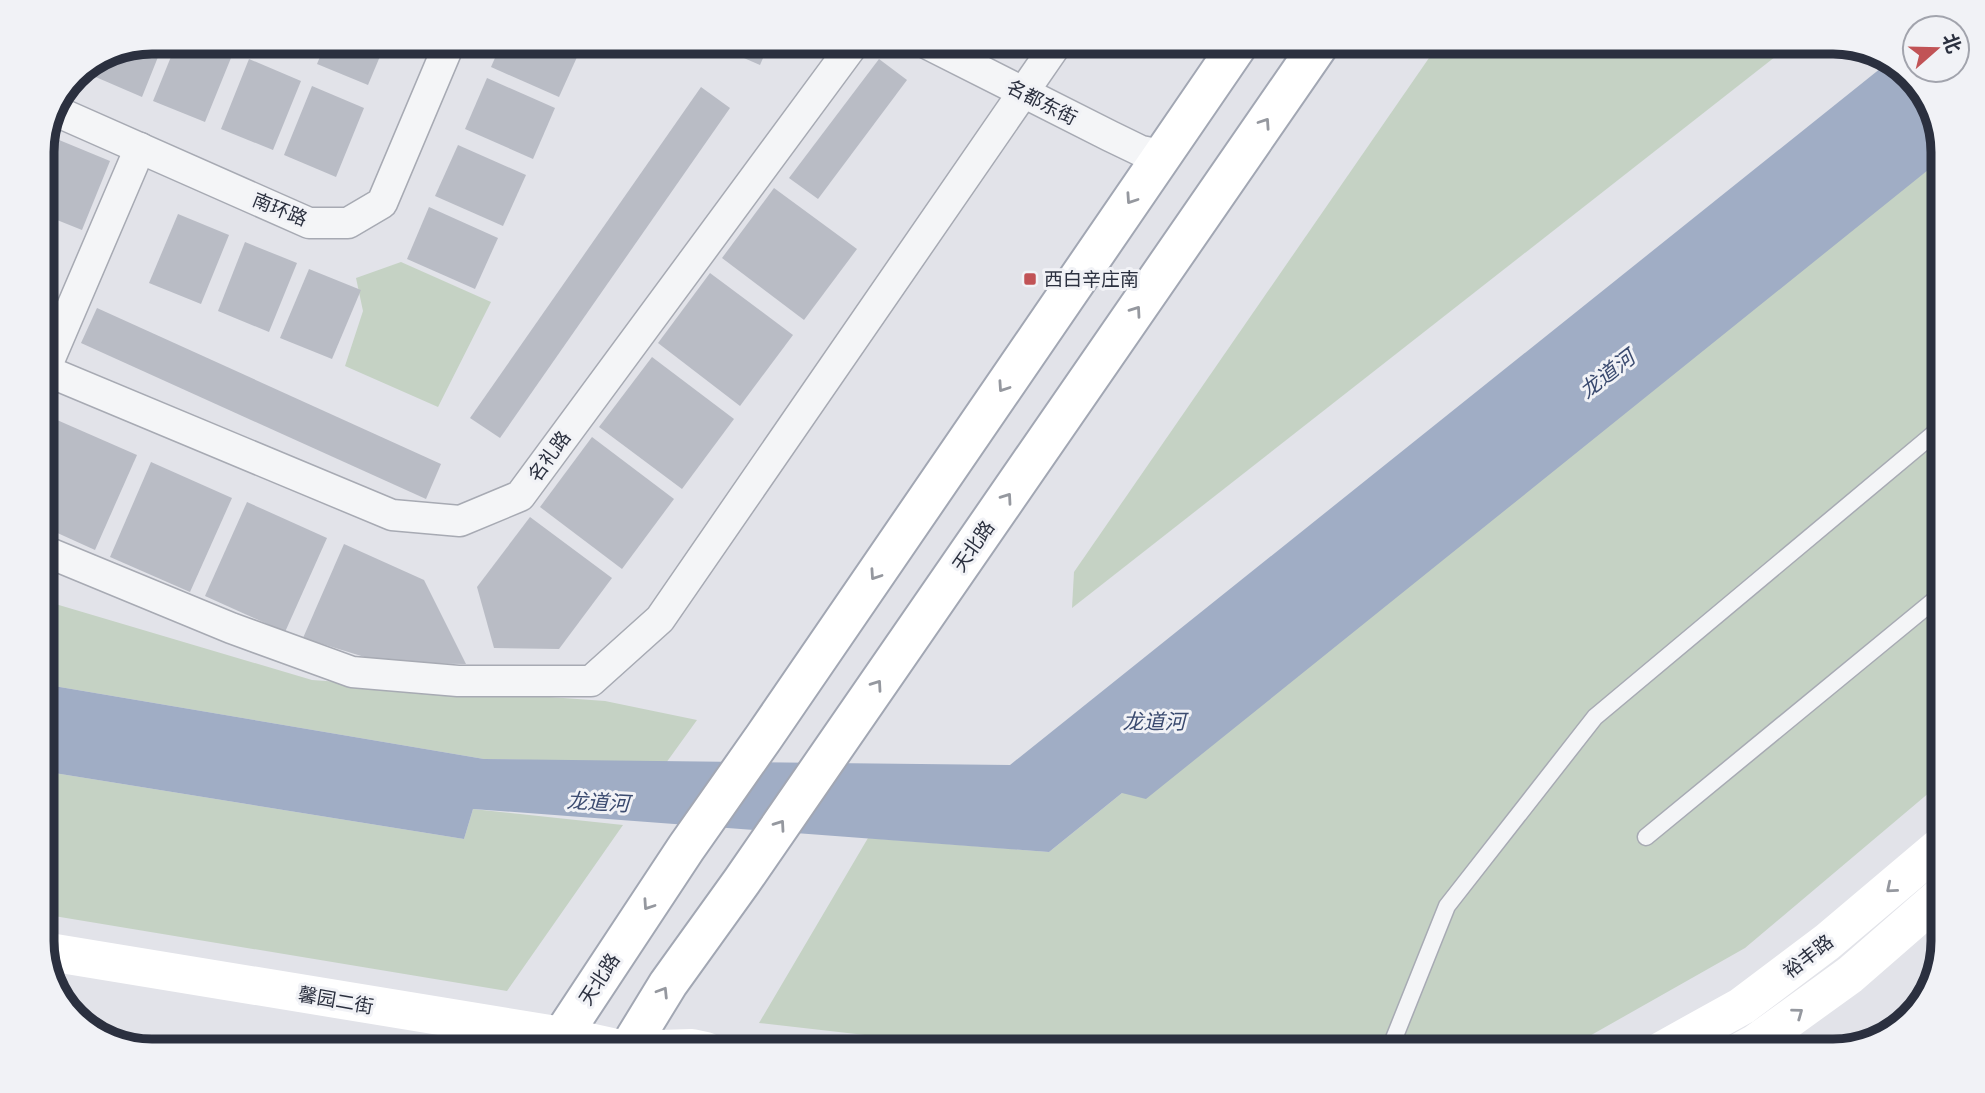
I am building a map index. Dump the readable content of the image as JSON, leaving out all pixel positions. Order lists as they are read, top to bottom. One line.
{"streets":{"main road":["天北路","裕丰路","馨园二街"],"street":["名都东街","南环路","名礼路"]},"crossings":[["名都东街","天北路"],["南环路","名礼路"]],"water":["龙道河"],"places":{"transit":["西白辛庄南"]},"north":"right"}
